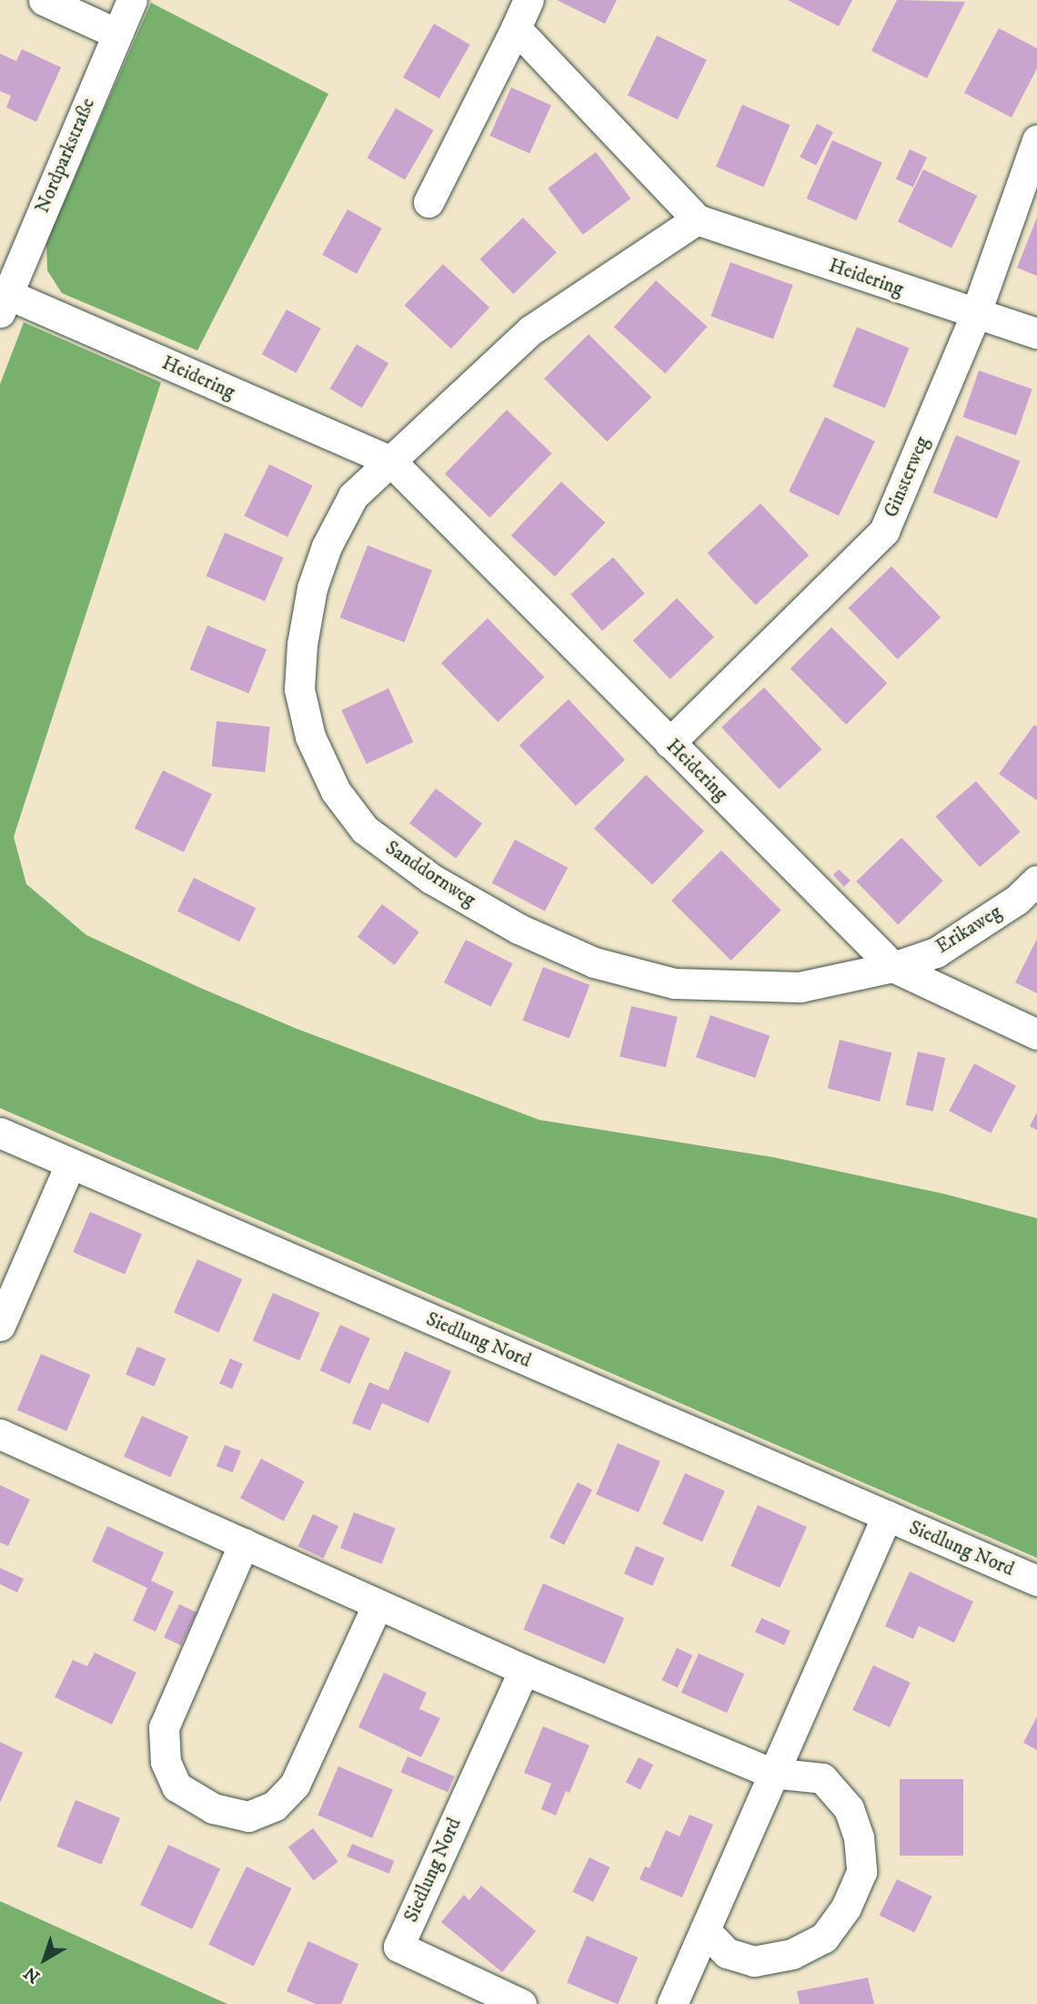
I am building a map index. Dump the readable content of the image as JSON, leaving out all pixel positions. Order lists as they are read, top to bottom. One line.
{"streets":{"street":["Nordparkstraße","Heidering","Ginsterweg","Sanddornweg","Erikaweg","Siedlung Nord"]},"crossings":[["Nordparkstraße","Heidering"],["Heidering","Ginsterweg"],["Heidering","Sanddornweg"],["Heidering","Erikaweg"],["Sanddornweg","Erikaweg"]],"north":"bottom left"}
